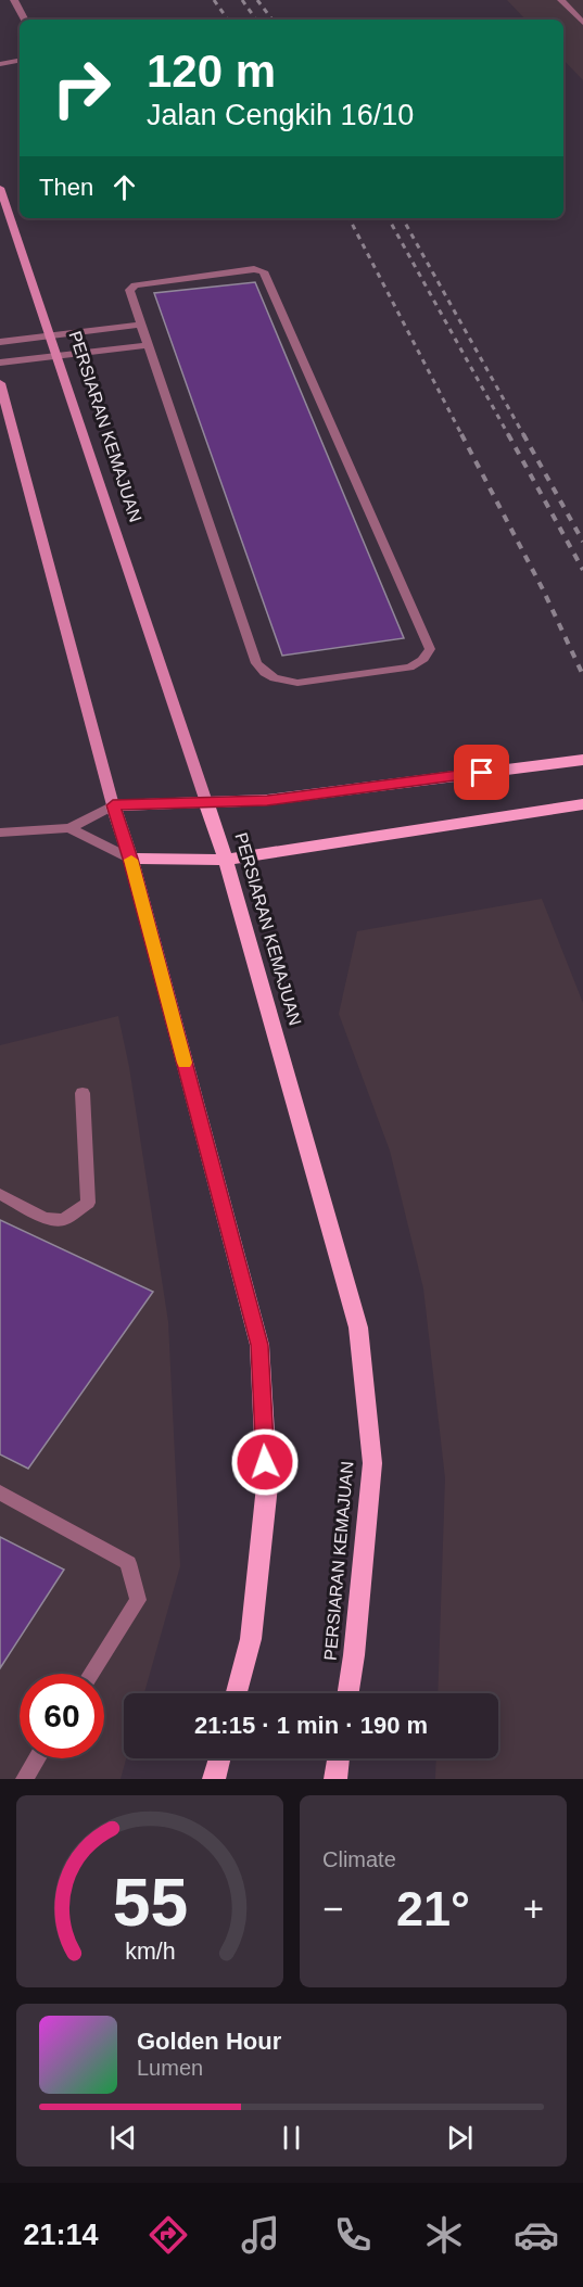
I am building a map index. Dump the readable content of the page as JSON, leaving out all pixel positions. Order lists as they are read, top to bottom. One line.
{"streets":{"main road":["PERSIARAN KEMAJUAN"]},"page":{"turn":["120 m","Jalan Cengkih 16/10"],"then":"Then","limit":"60","trip":"21:15 · 1 min · 190 m","tile":"Climate","heat":["−","21°","+"],"song":["Golden Hour","Lumen"],"tabs":"21:14","gauge":["55","km/h"]}}
